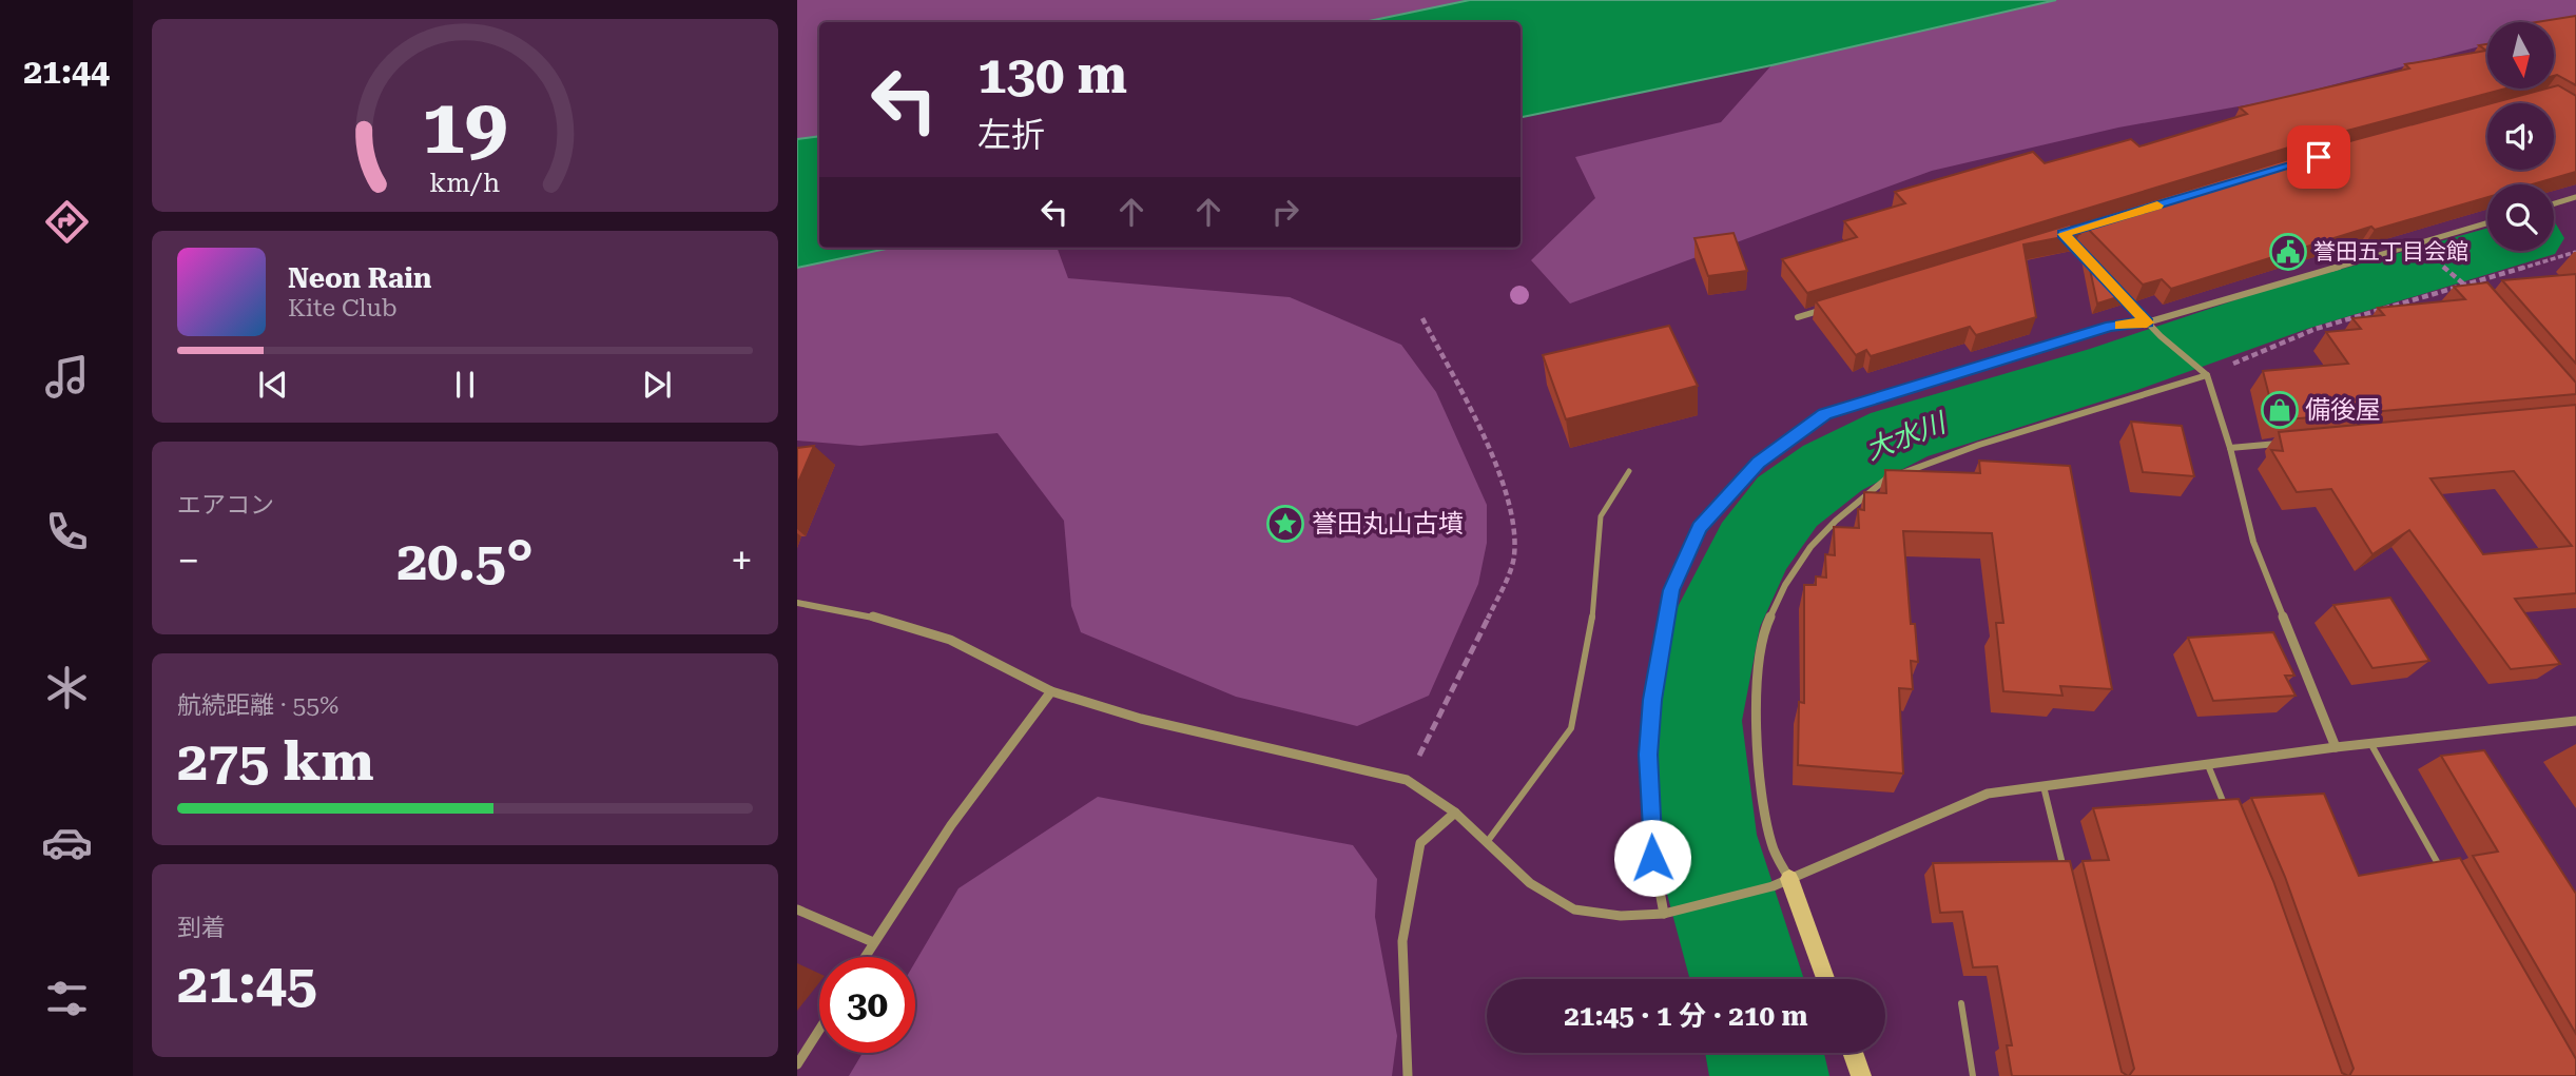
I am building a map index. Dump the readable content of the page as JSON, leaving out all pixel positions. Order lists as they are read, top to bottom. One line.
{"water":["大水川"],"places":{"public building":["誉田五丁目会館"],"shop":["備後屋"],"place":["誉田丸山古墳"]},"north":"bottom","page":{"tabs":"21:44","turn":["130 m","左折"],"song":["Neon Rain","Kite Club"],"tile":["エアコン",["航続距離 · 55%","275 km"],["到着","21:45"]],"heat":["−","20.5°","+"],"limit":"30","trip":"21:45 · 1 分 · 210 m","gauge":["19","km/h"]}}
